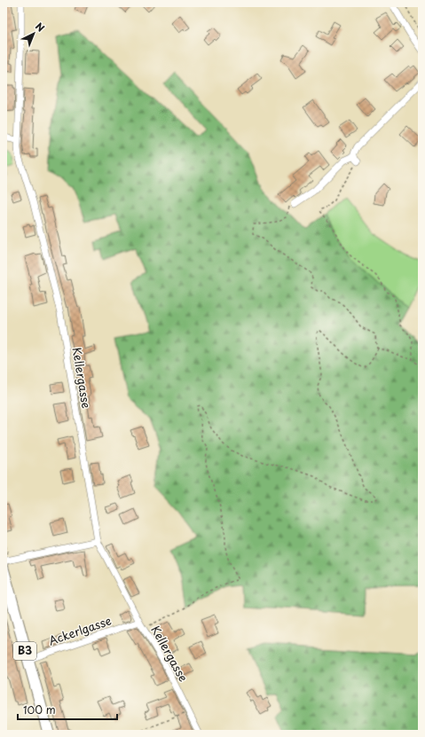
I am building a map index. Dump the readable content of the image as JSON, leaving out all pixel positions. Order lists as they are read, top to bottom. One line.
{"streets":{"main road":["B3"],"street":["Kellergasse","Ackerlgasse"]},"crossings":[["Kellergasse","Ackerlgasse"],["Ackerlgasse","B3"]],"scale_bar":"100 m","north":"top right"}
